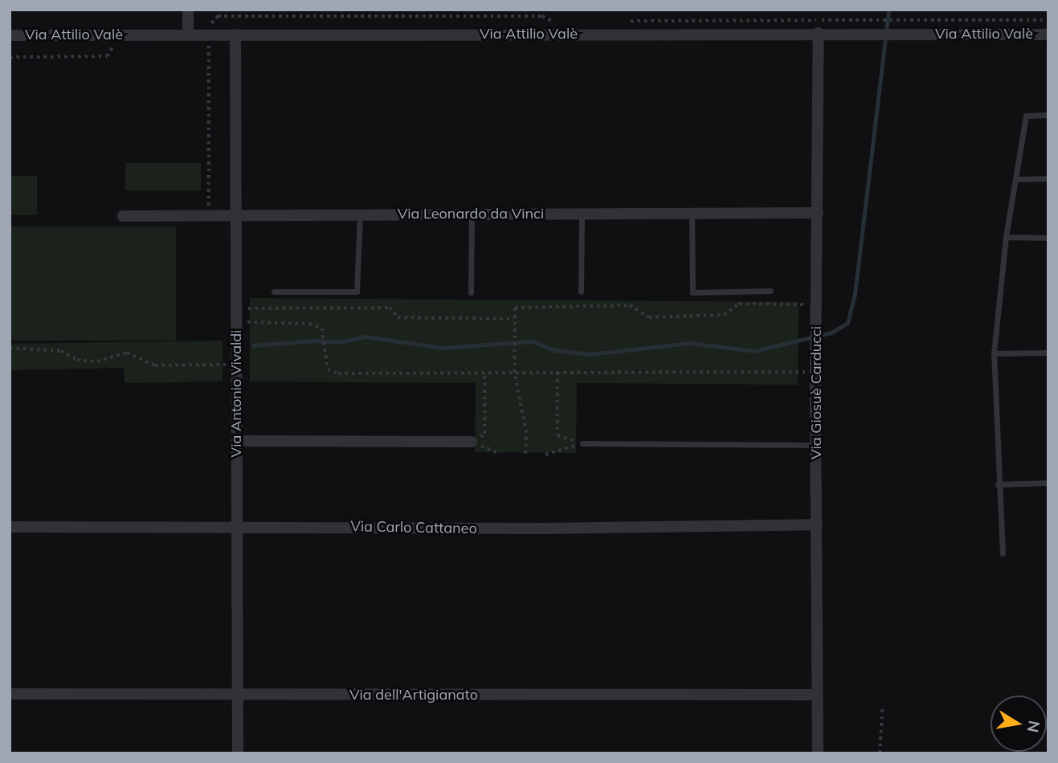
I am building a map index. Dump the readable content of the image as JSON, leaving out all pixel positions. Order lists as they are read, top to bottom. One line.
{"streets":{"street":["Via Attilio Valè","Via Leonardo da Vinci","Via Giosuè Carducci","Via Antonio Vivaldi","Via Carlo Cattaneo","Via dell'Artigianato"]},"crossings":[["Via Attilio Valè","Via Giosuè Carducci"],["Via Attilio Valè","Via Antonio Vivaldi"],["Via Leonardo da Vinci","Via Giosuè Carducci"],["Via Leonardo da Vinci","Via Antonio Vivaldi"],["Via Giosuè Carducci","Via Carlo Cattaneo"],["Via Giosuè Carducci","Via dell'Artigianato"],["Via Antonio Vivaldi","Via Carlo Cattaneo"],["Via Antonio Vivaldi","Via dell'Artigianato"]],"north":"right"}
